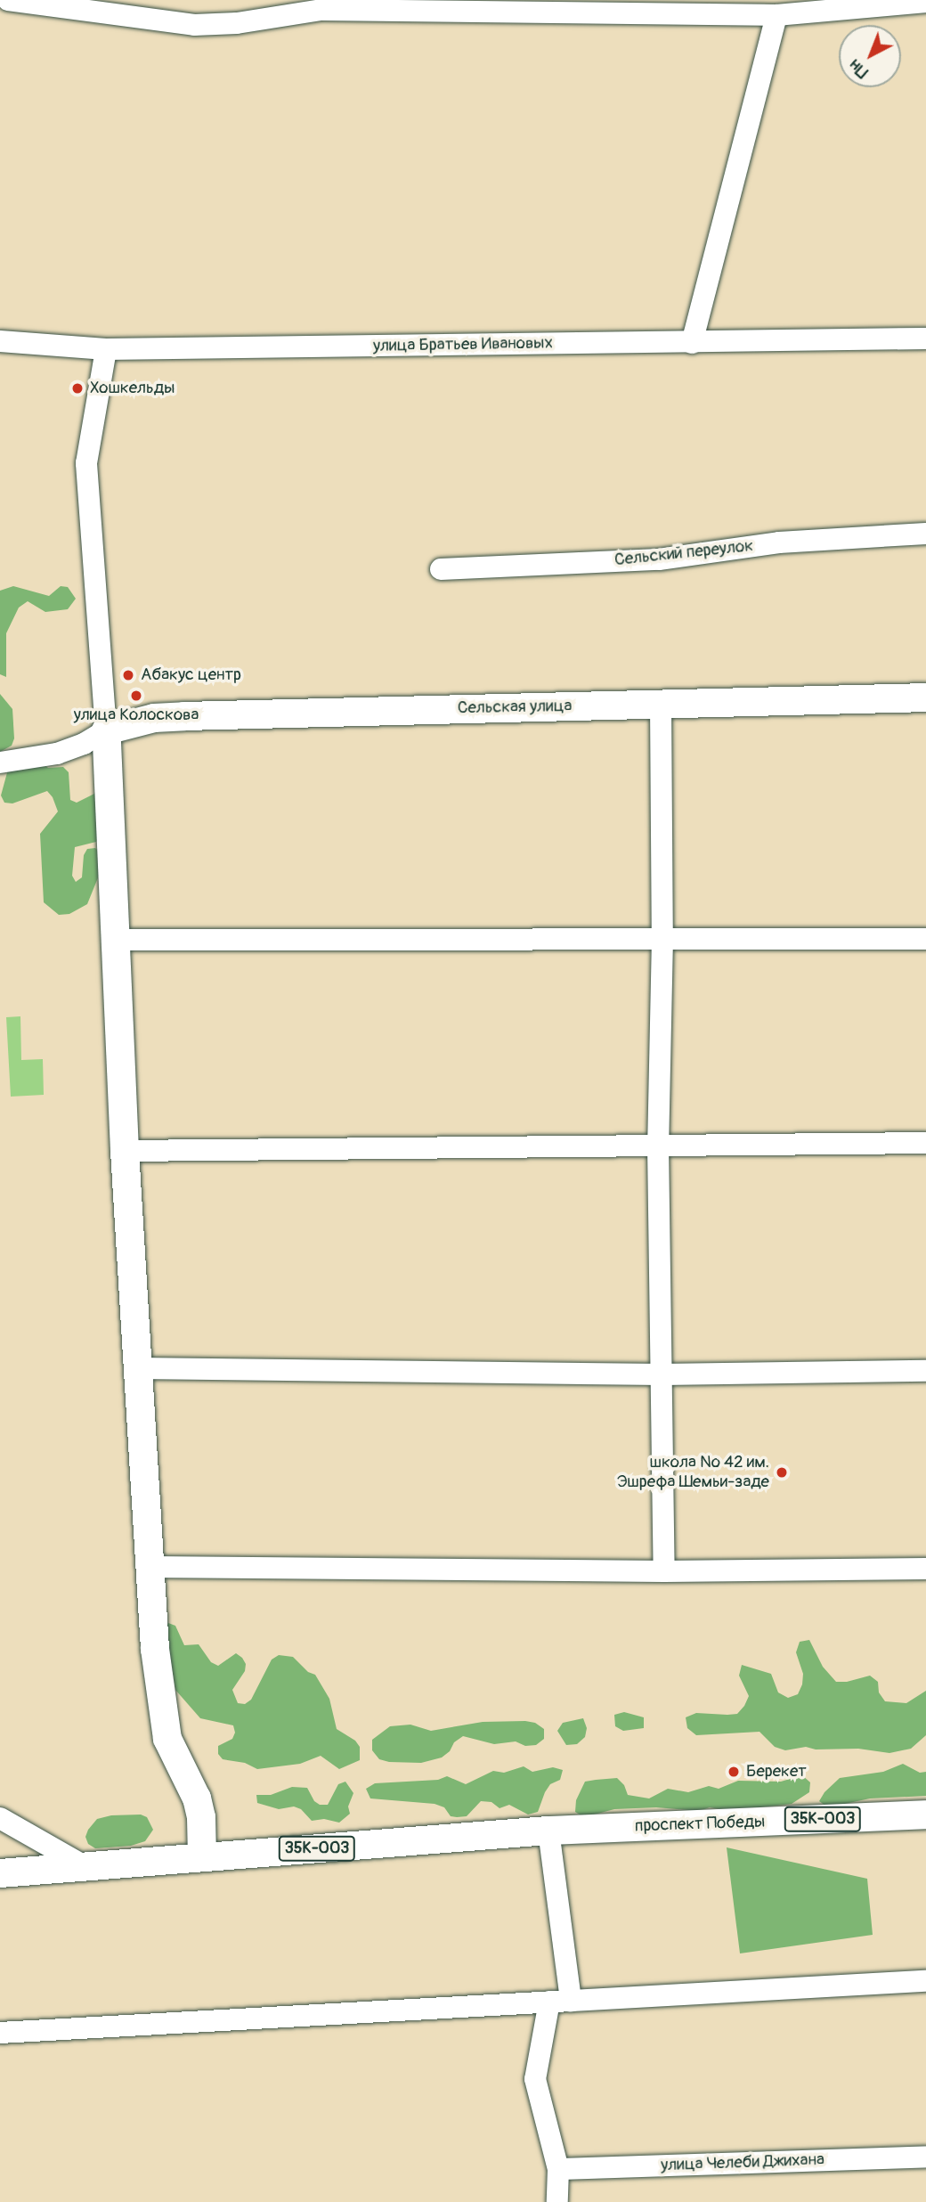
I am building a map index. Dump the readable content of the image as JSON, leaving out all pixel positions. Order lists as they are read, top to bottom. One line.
{"streets":{"main road":["Сельская улица","35К-003","проспект Победы"],"street":["улица Братьев Ивановых","Сельский переулок","улица Челеби Джихана"]},"crossings":[["35К-003","проспект Победы"]],"places":["Хошкельды","Абакус центр","улица Колоскова","школа № 42 им. Эшрефа Шемьи-заде","Берекет"],"north":"bottom left"}
